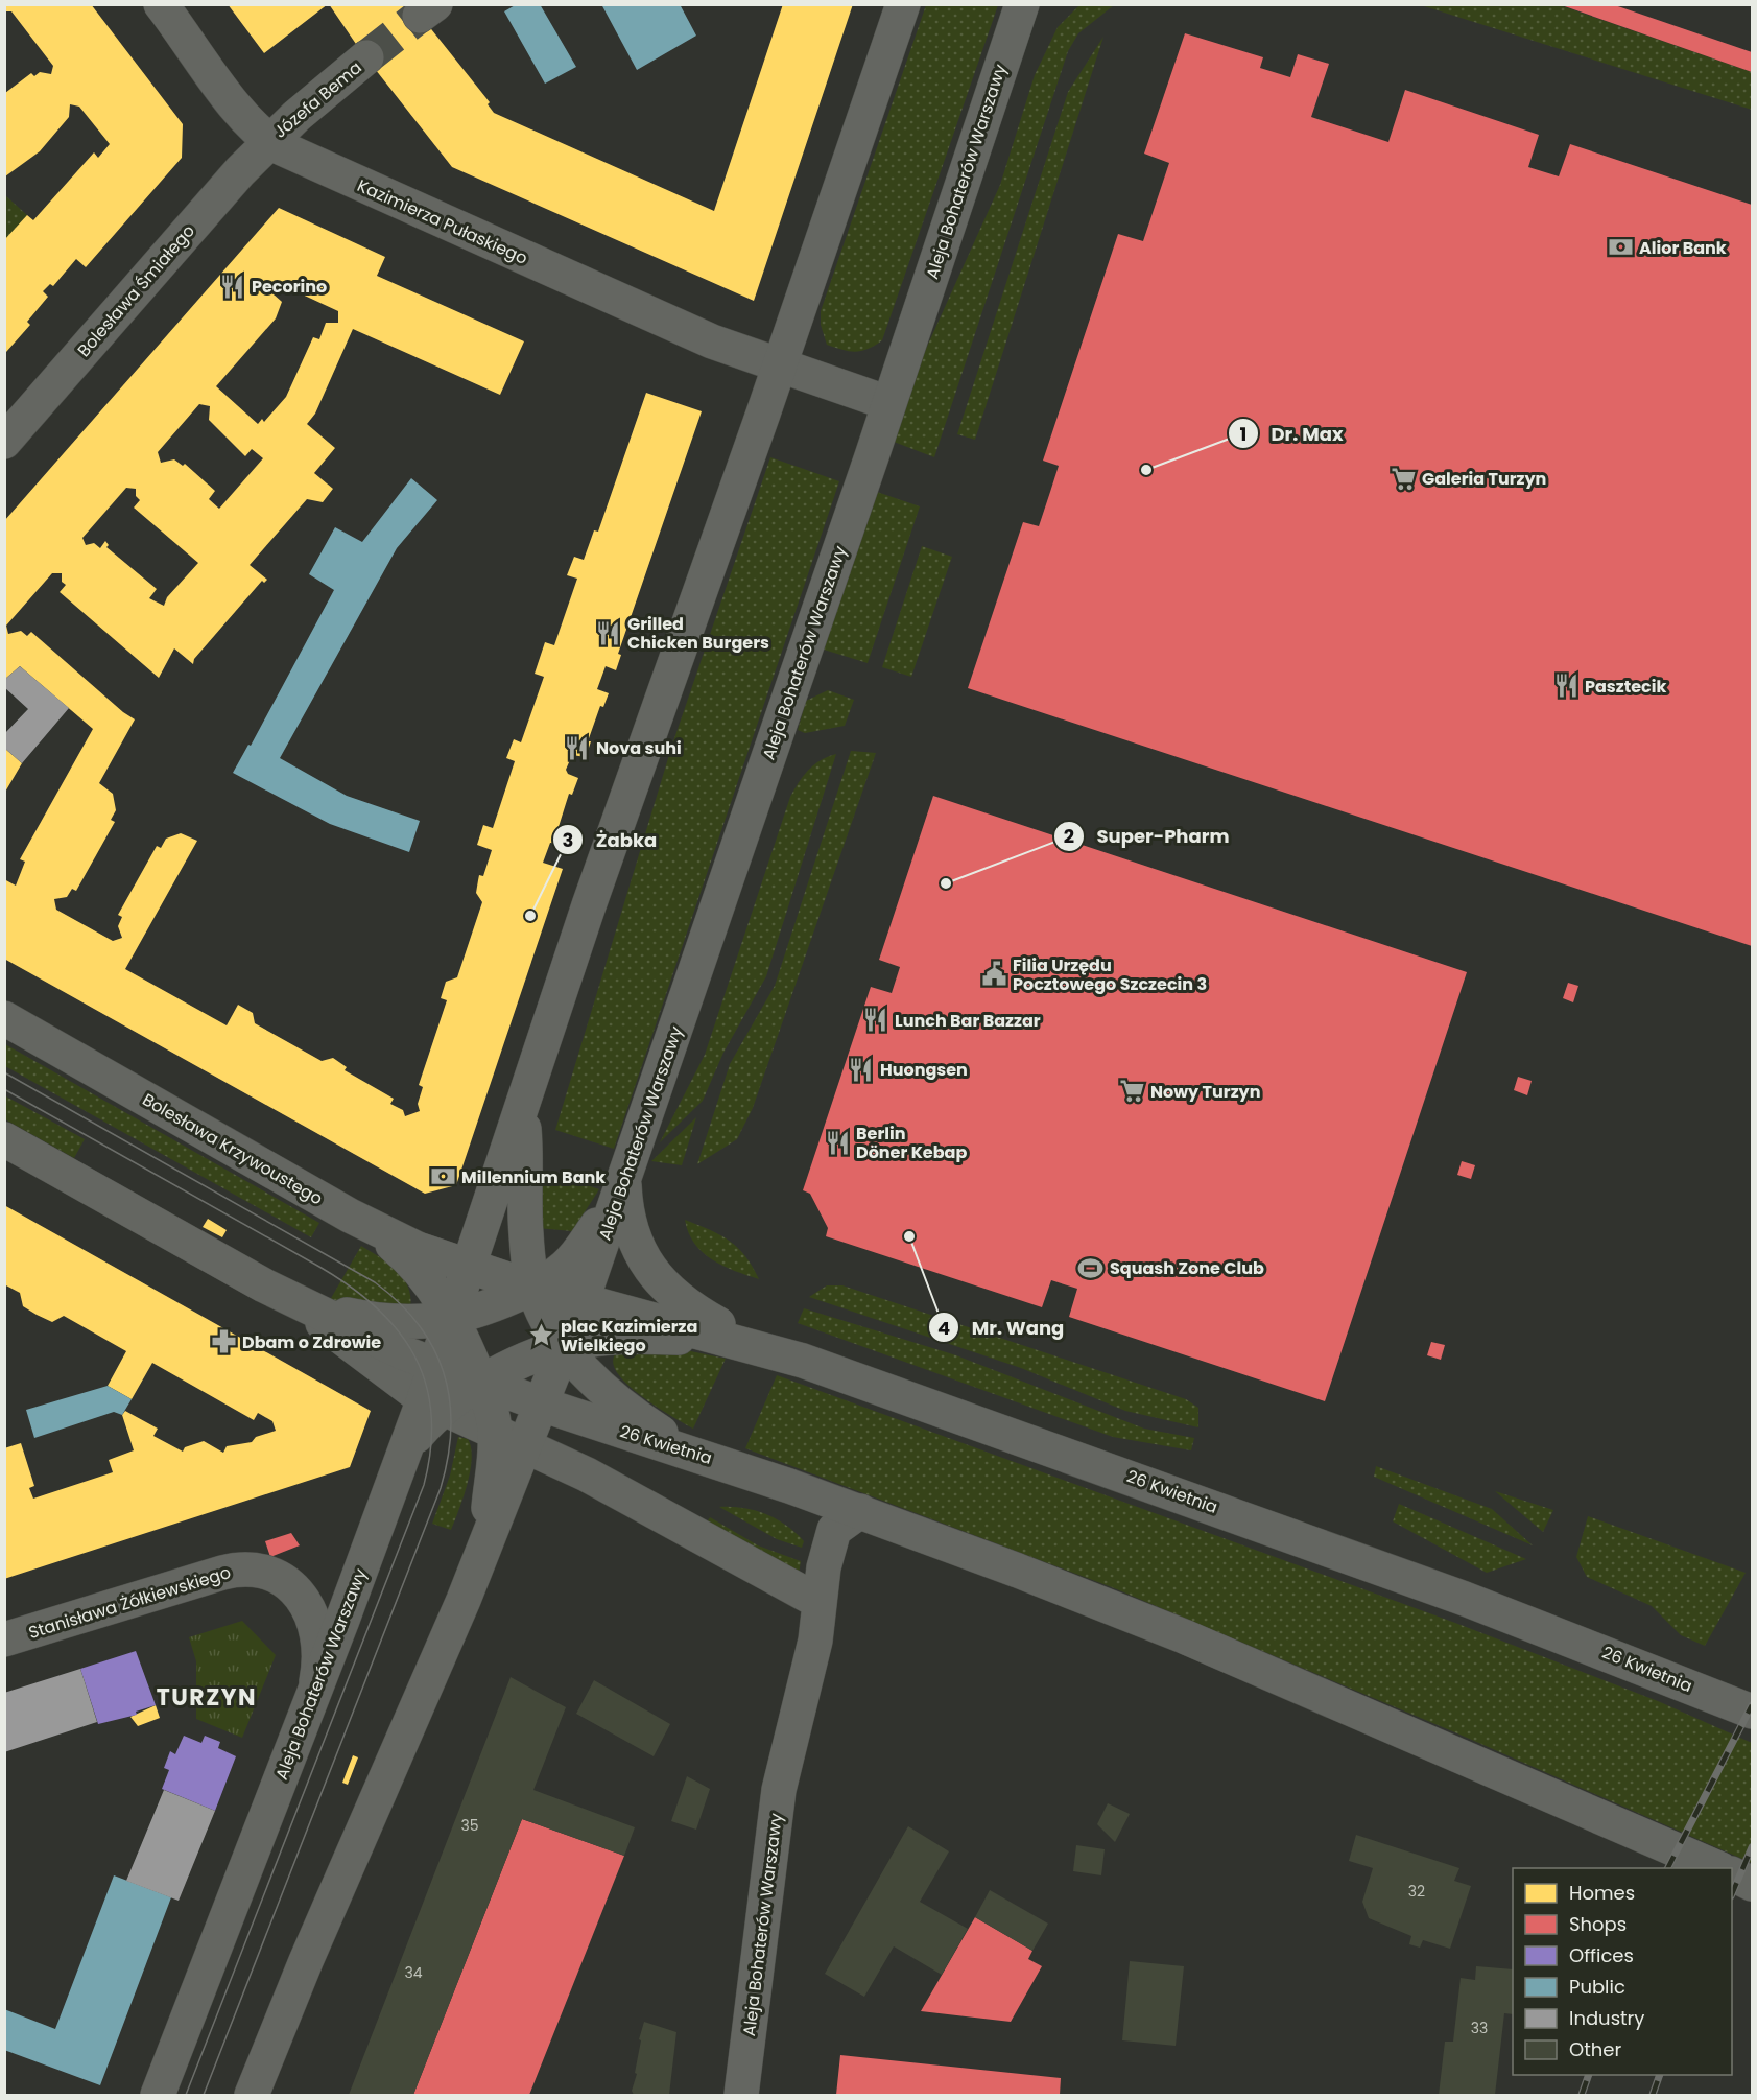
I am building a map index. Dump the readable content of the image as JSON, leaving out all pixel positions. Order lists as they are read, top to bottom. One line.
{"streets":{"street":["Józefa Bema","Aleja Bohaterów Warszawy","Kazimierza Pułaskiego","Bolesława Śmiałego","Bolesława Krzywoustego","26 Kwietnia","Stanisława Żółkiewskiego"]},"crossings":[["Józefa Bema","Kazimierza Pułaskiego"],["Józefa Bema","Bolesława Śmiałego"],["Aleja Bohaterów Warszawy","26 Kwietnia"],["Aleja Bohaterów Warszawy","Stanisława Żółkiewskiego"],["Kazimierza Pułaskiego","Bolesława Śmiałego"]],"districts":["TURZYN"],"places":{"bank":["Alior Bank","Millennium Bank"],"restaurant":["Pecorino","Grilled Chicken Burgers","Pasztecik","Nova suhi","Lunch Bar Bazzar","Huongsen","Berlin Döner Kebap"],"other":["Dr. Max","Super-Pharm","Żabka","Mr. Wang"],"supermarket":["Galeria Turzyn","Nowy Turzyn"],"public building":["Filia Urzędu Pocztowego Szczecin 3"],"sports":["Squash Zone Club"],"place":["plac Kazimierza Wielkiego"],"pharmacy":["Dbam o Zdrowie"]},"house_numbers":["35","32","34","33"],"legend":["Homes","Shops","Offices","Public","Industry","Other"]}
